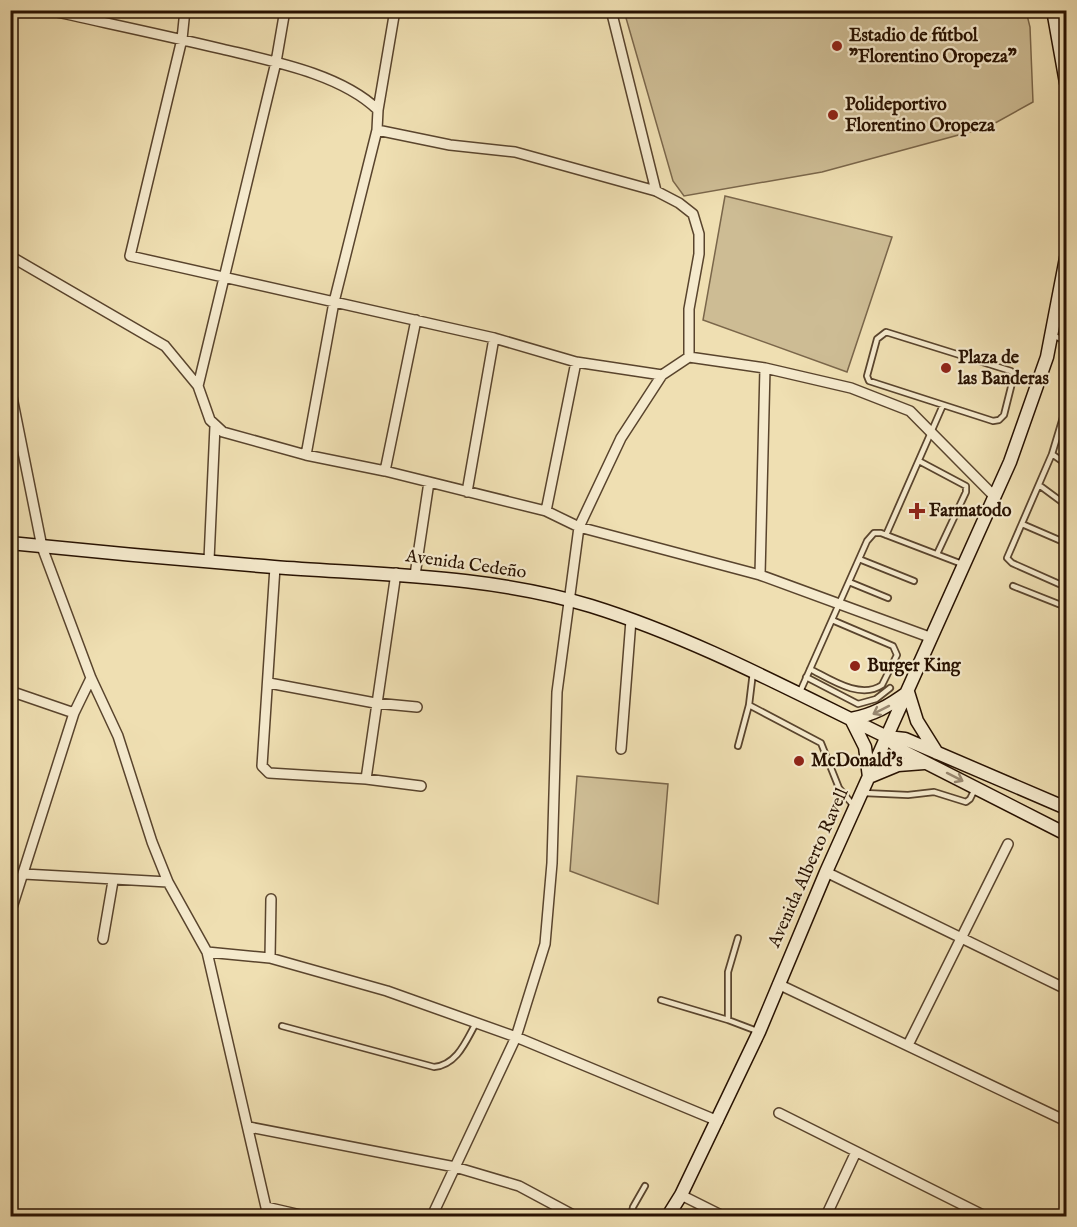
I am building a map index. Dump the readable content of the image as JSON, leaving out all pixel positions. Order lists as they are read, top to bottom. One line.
{"streets":{"street":["Avenida Cedeño","Avenida Alberto Ravell"]},"crossings":[["Avenida Cedeño","Avenida Alberto Ravell"]],"places":{"other":["Estadio de fútbol \"Florentino Oropeza\"","Polideportivo Florentino Oropeza","Plaza de las Banderas","Burger King","McDonald's"],"health":["Farmatodo"]}}
